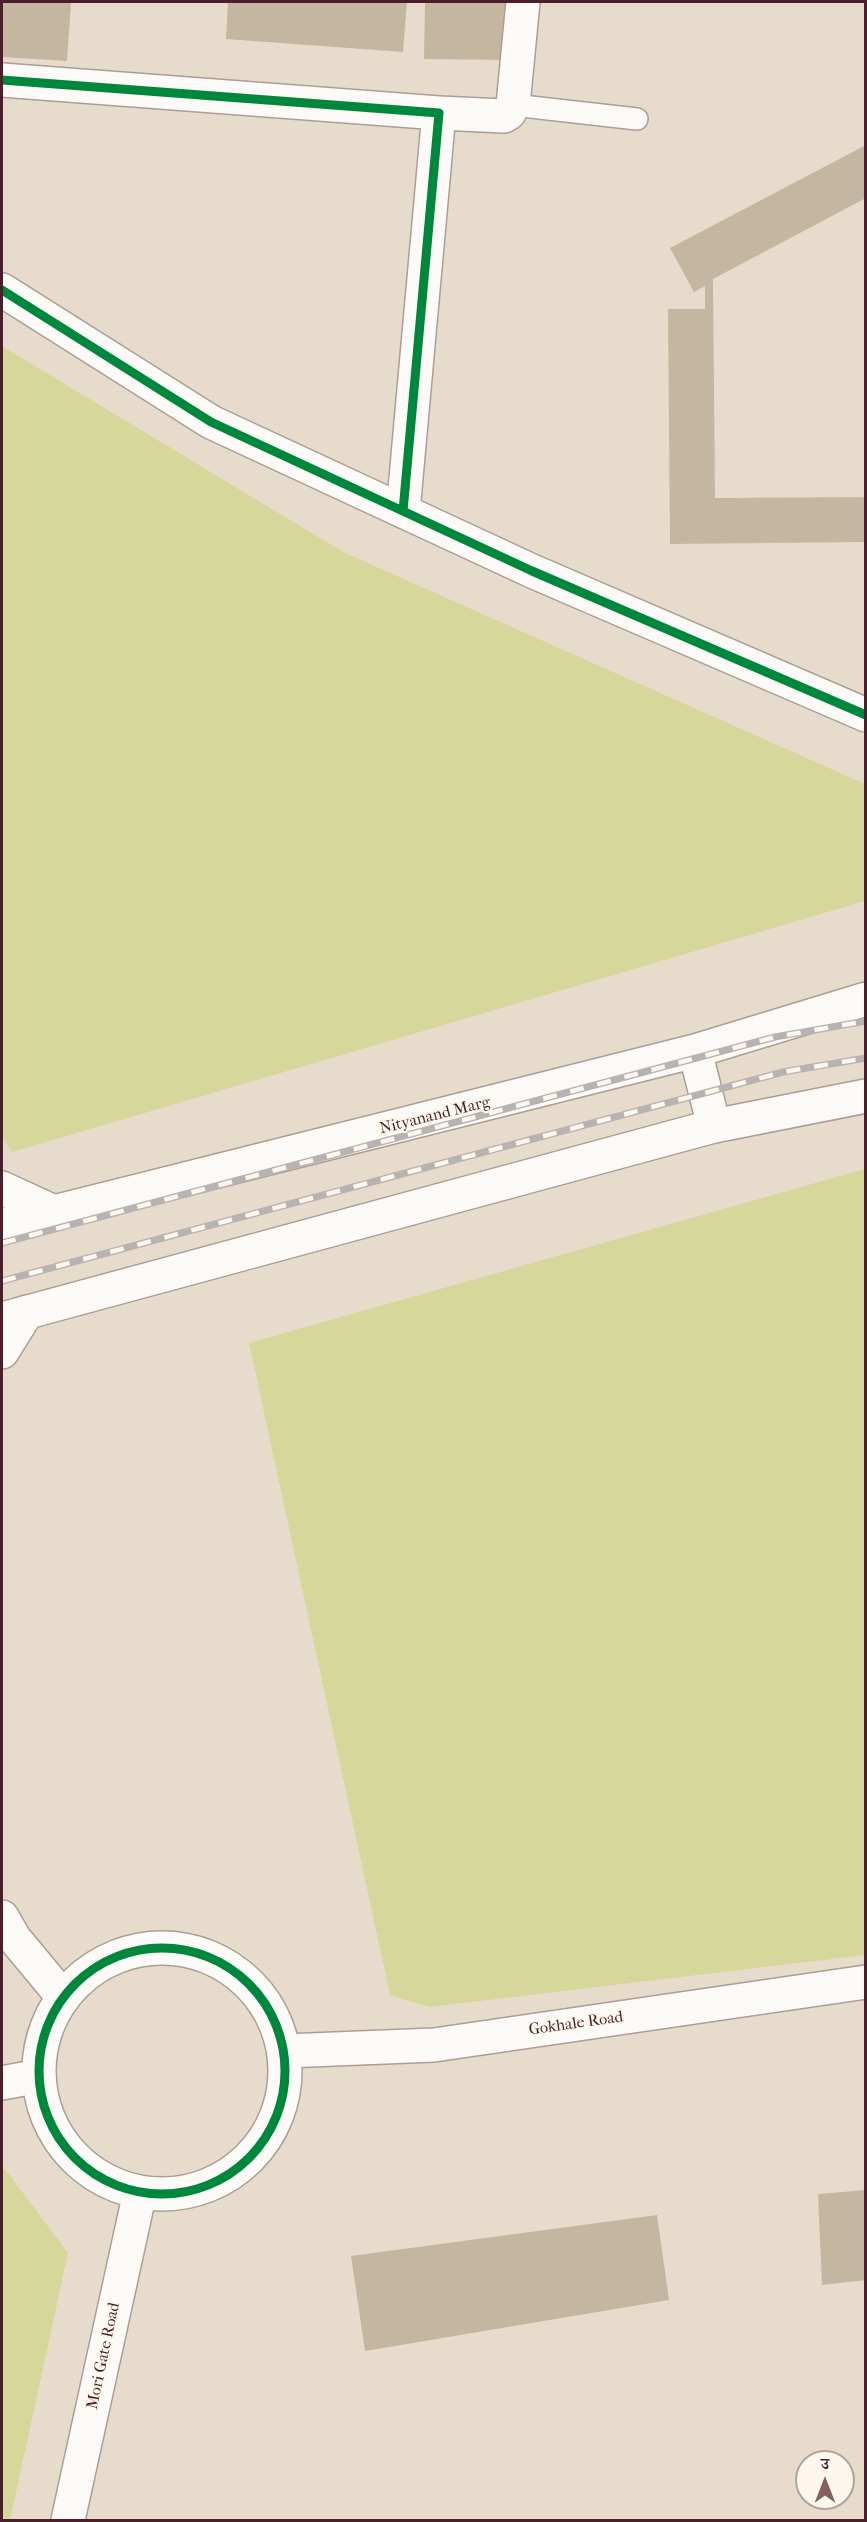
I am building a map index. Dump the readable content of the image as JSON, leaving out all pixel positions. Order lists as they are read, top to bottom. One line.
{"streets":{"street":["Nityanand Marg","Gokhale Road","Mori Gate Road"]},"north":"top"}
